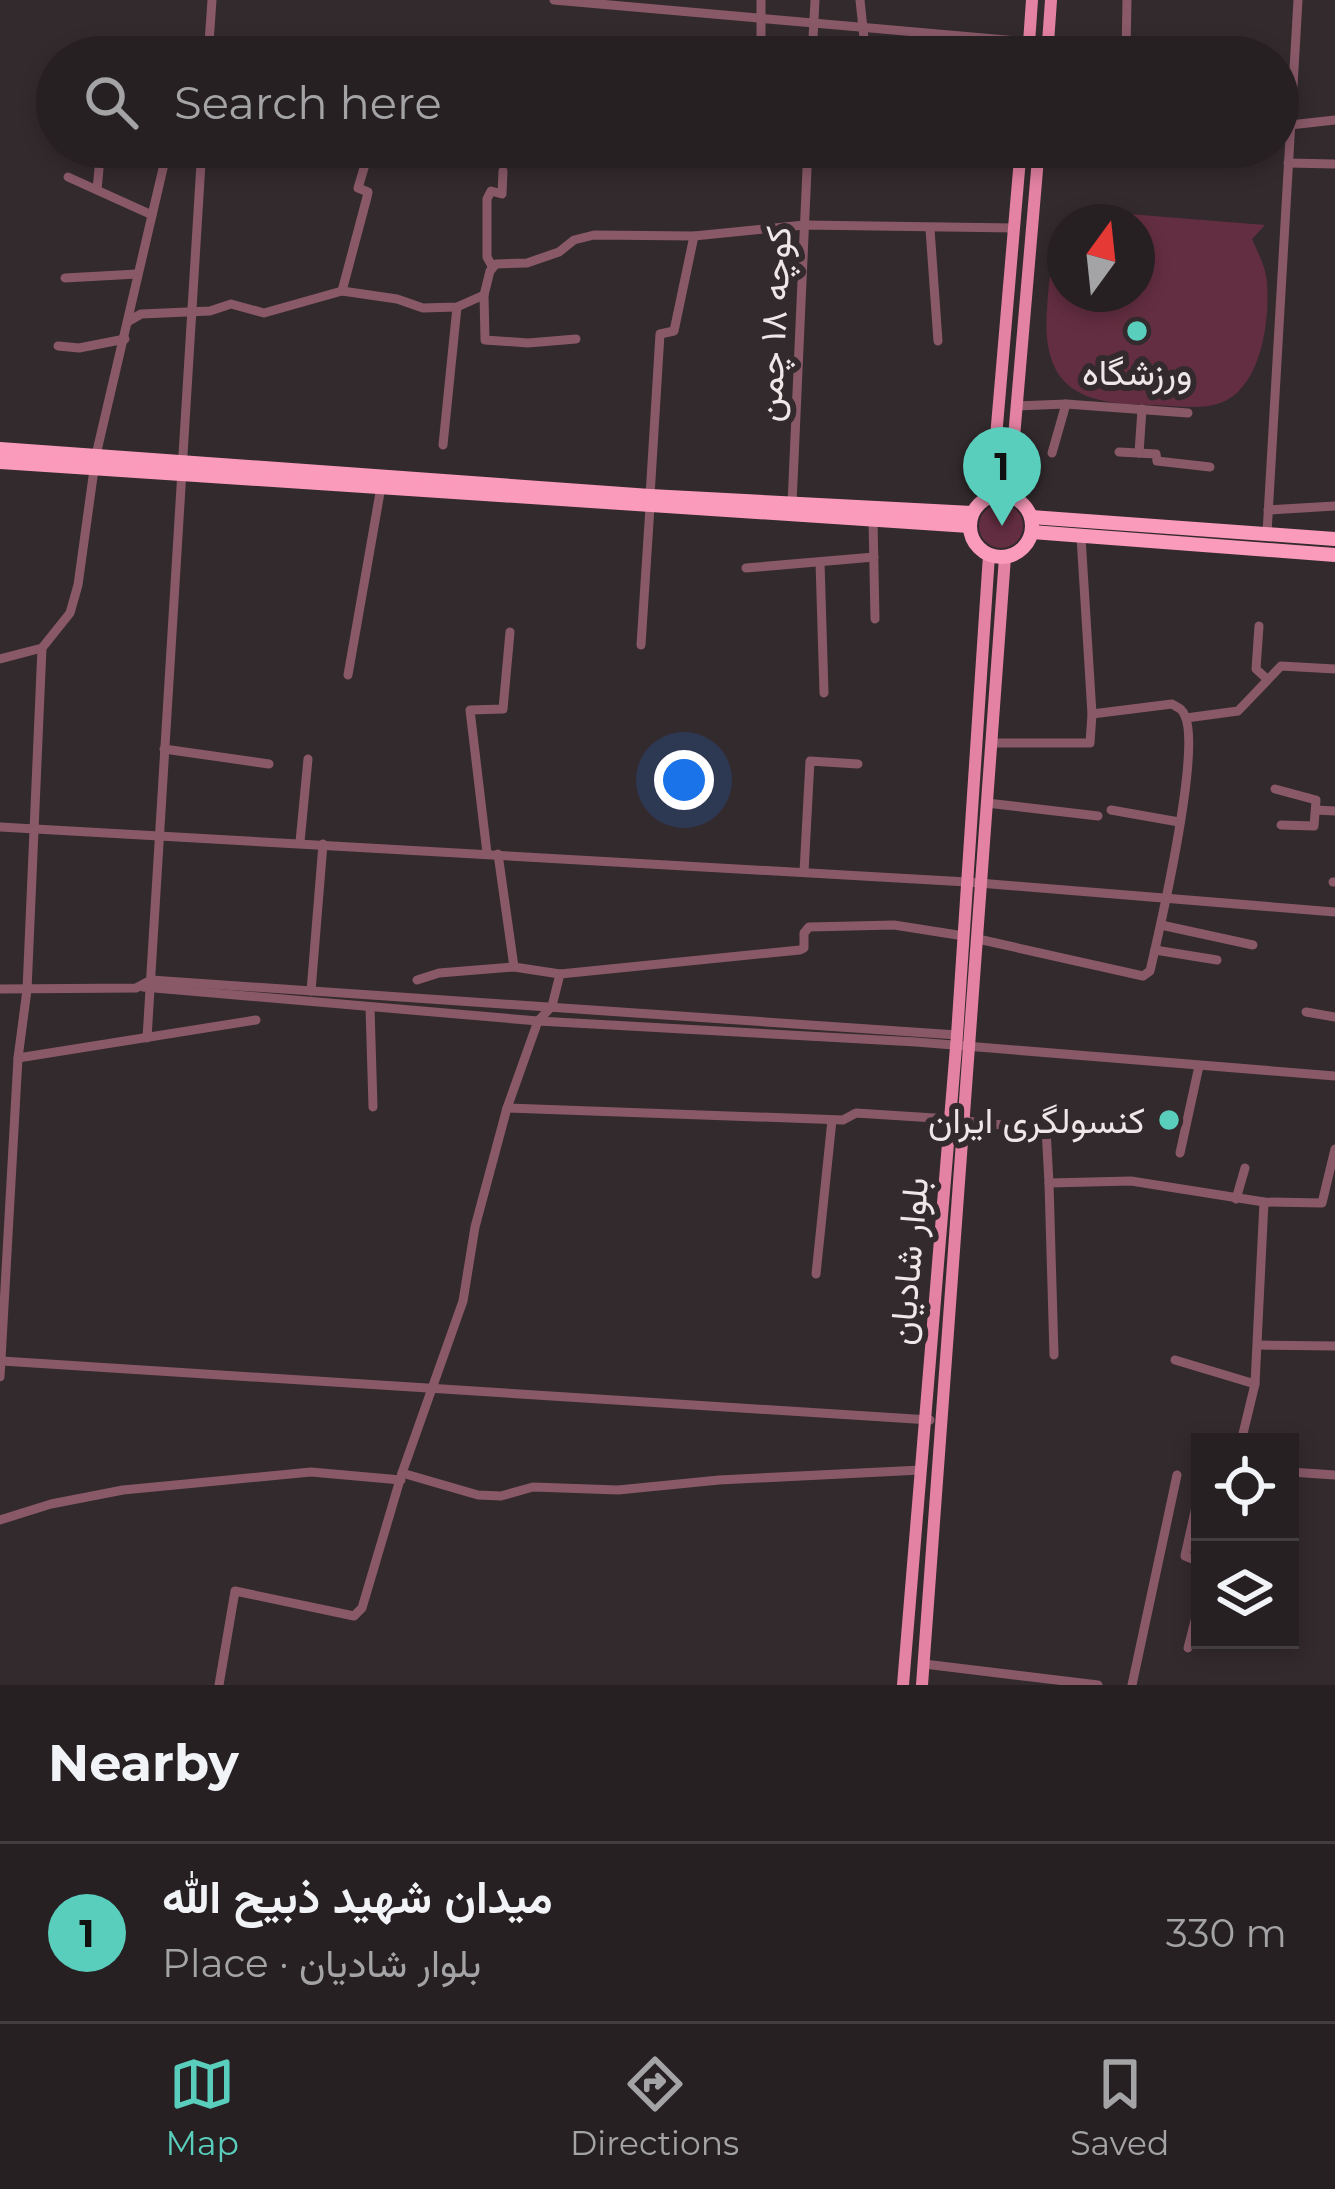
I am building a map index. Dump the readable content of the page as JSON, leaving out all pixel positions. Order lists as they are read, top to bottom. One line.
{"streets":{"main road":["بلوار شادیان"],"street":["كوچه ١٨ چمن"]},"places":["ورزشگاه","کنسولگری ایران"],"north":"top","page":{"search":"Search here","pins":"1","heading":"Nearby","list":[{"mark":"1","name":"میدان شهید ذبیح الله","note":"Place · بلوار شادیان","value":"330 m"}],"nav":["Map","Directions","Saved"]}}
